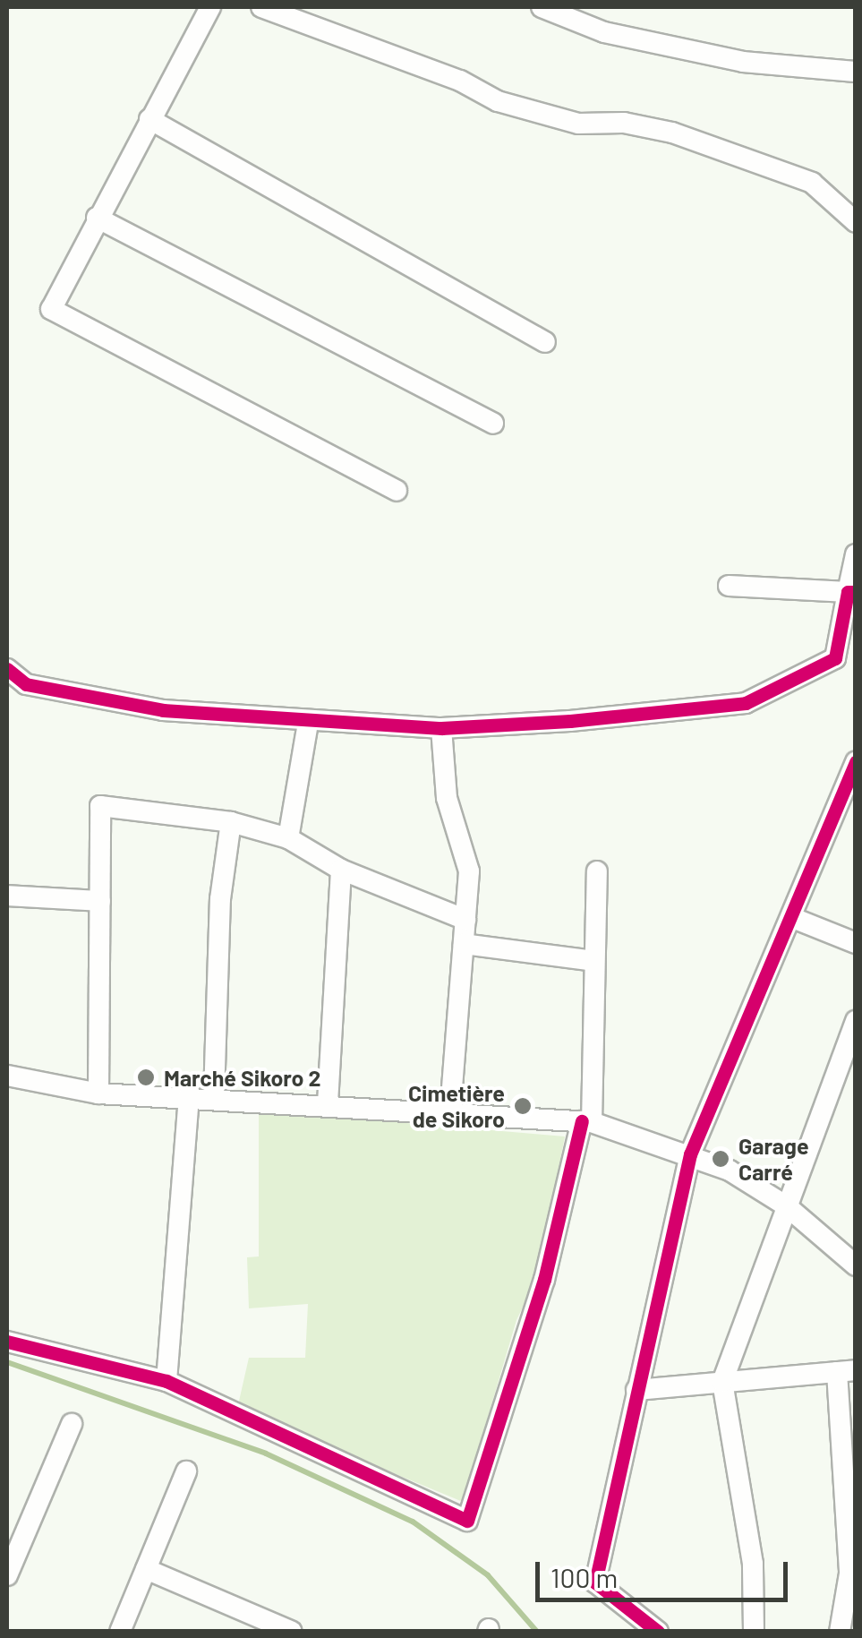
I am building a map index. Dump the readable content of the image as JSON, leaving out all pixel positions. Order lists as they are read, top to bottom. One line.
{"places":["Marché Sikoro 2","Cimetière de Sikoro","Garage Carré"],"scale_bar":"100 m"}
